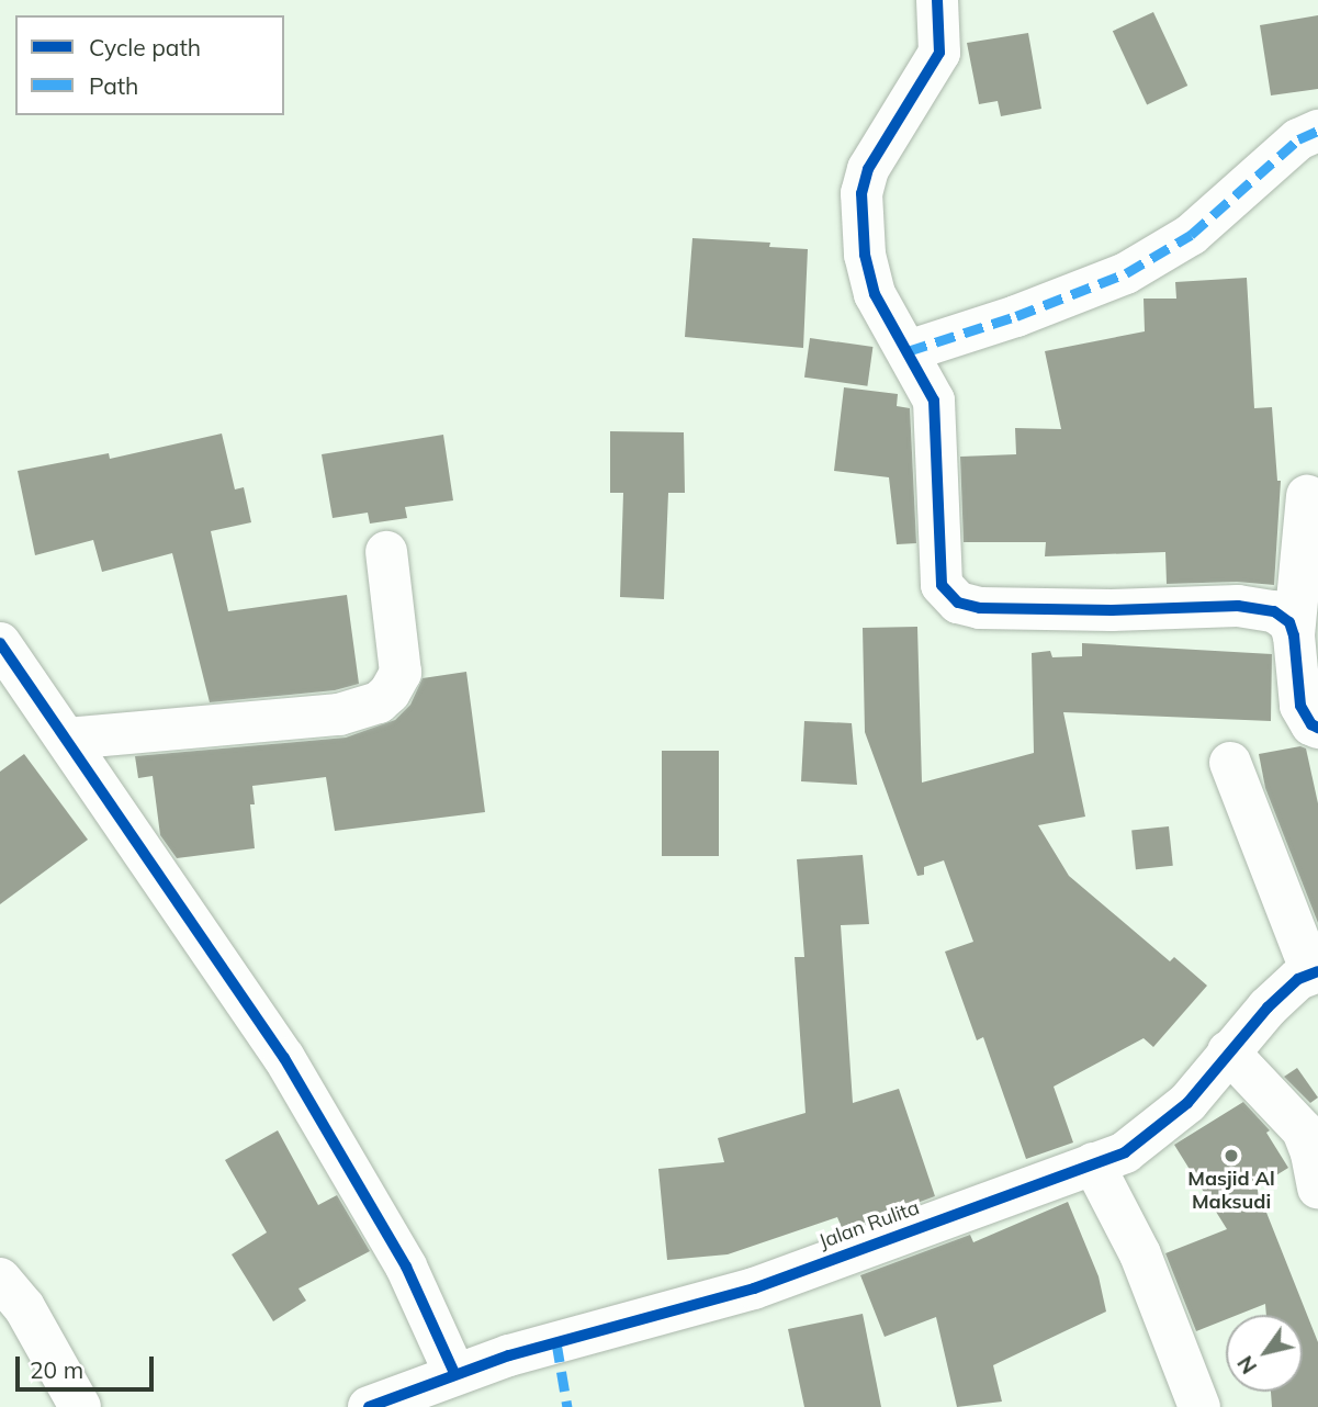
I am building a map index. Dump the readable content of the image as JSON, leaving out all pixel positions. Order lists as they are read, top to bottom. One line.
{"streets":{"street":["Jalan Rulita"]},"places":["Masjid Al Maksudi"],"legend":["Cycle path","Path"],"scale_bar":"20 m","north":"bottom left"}
